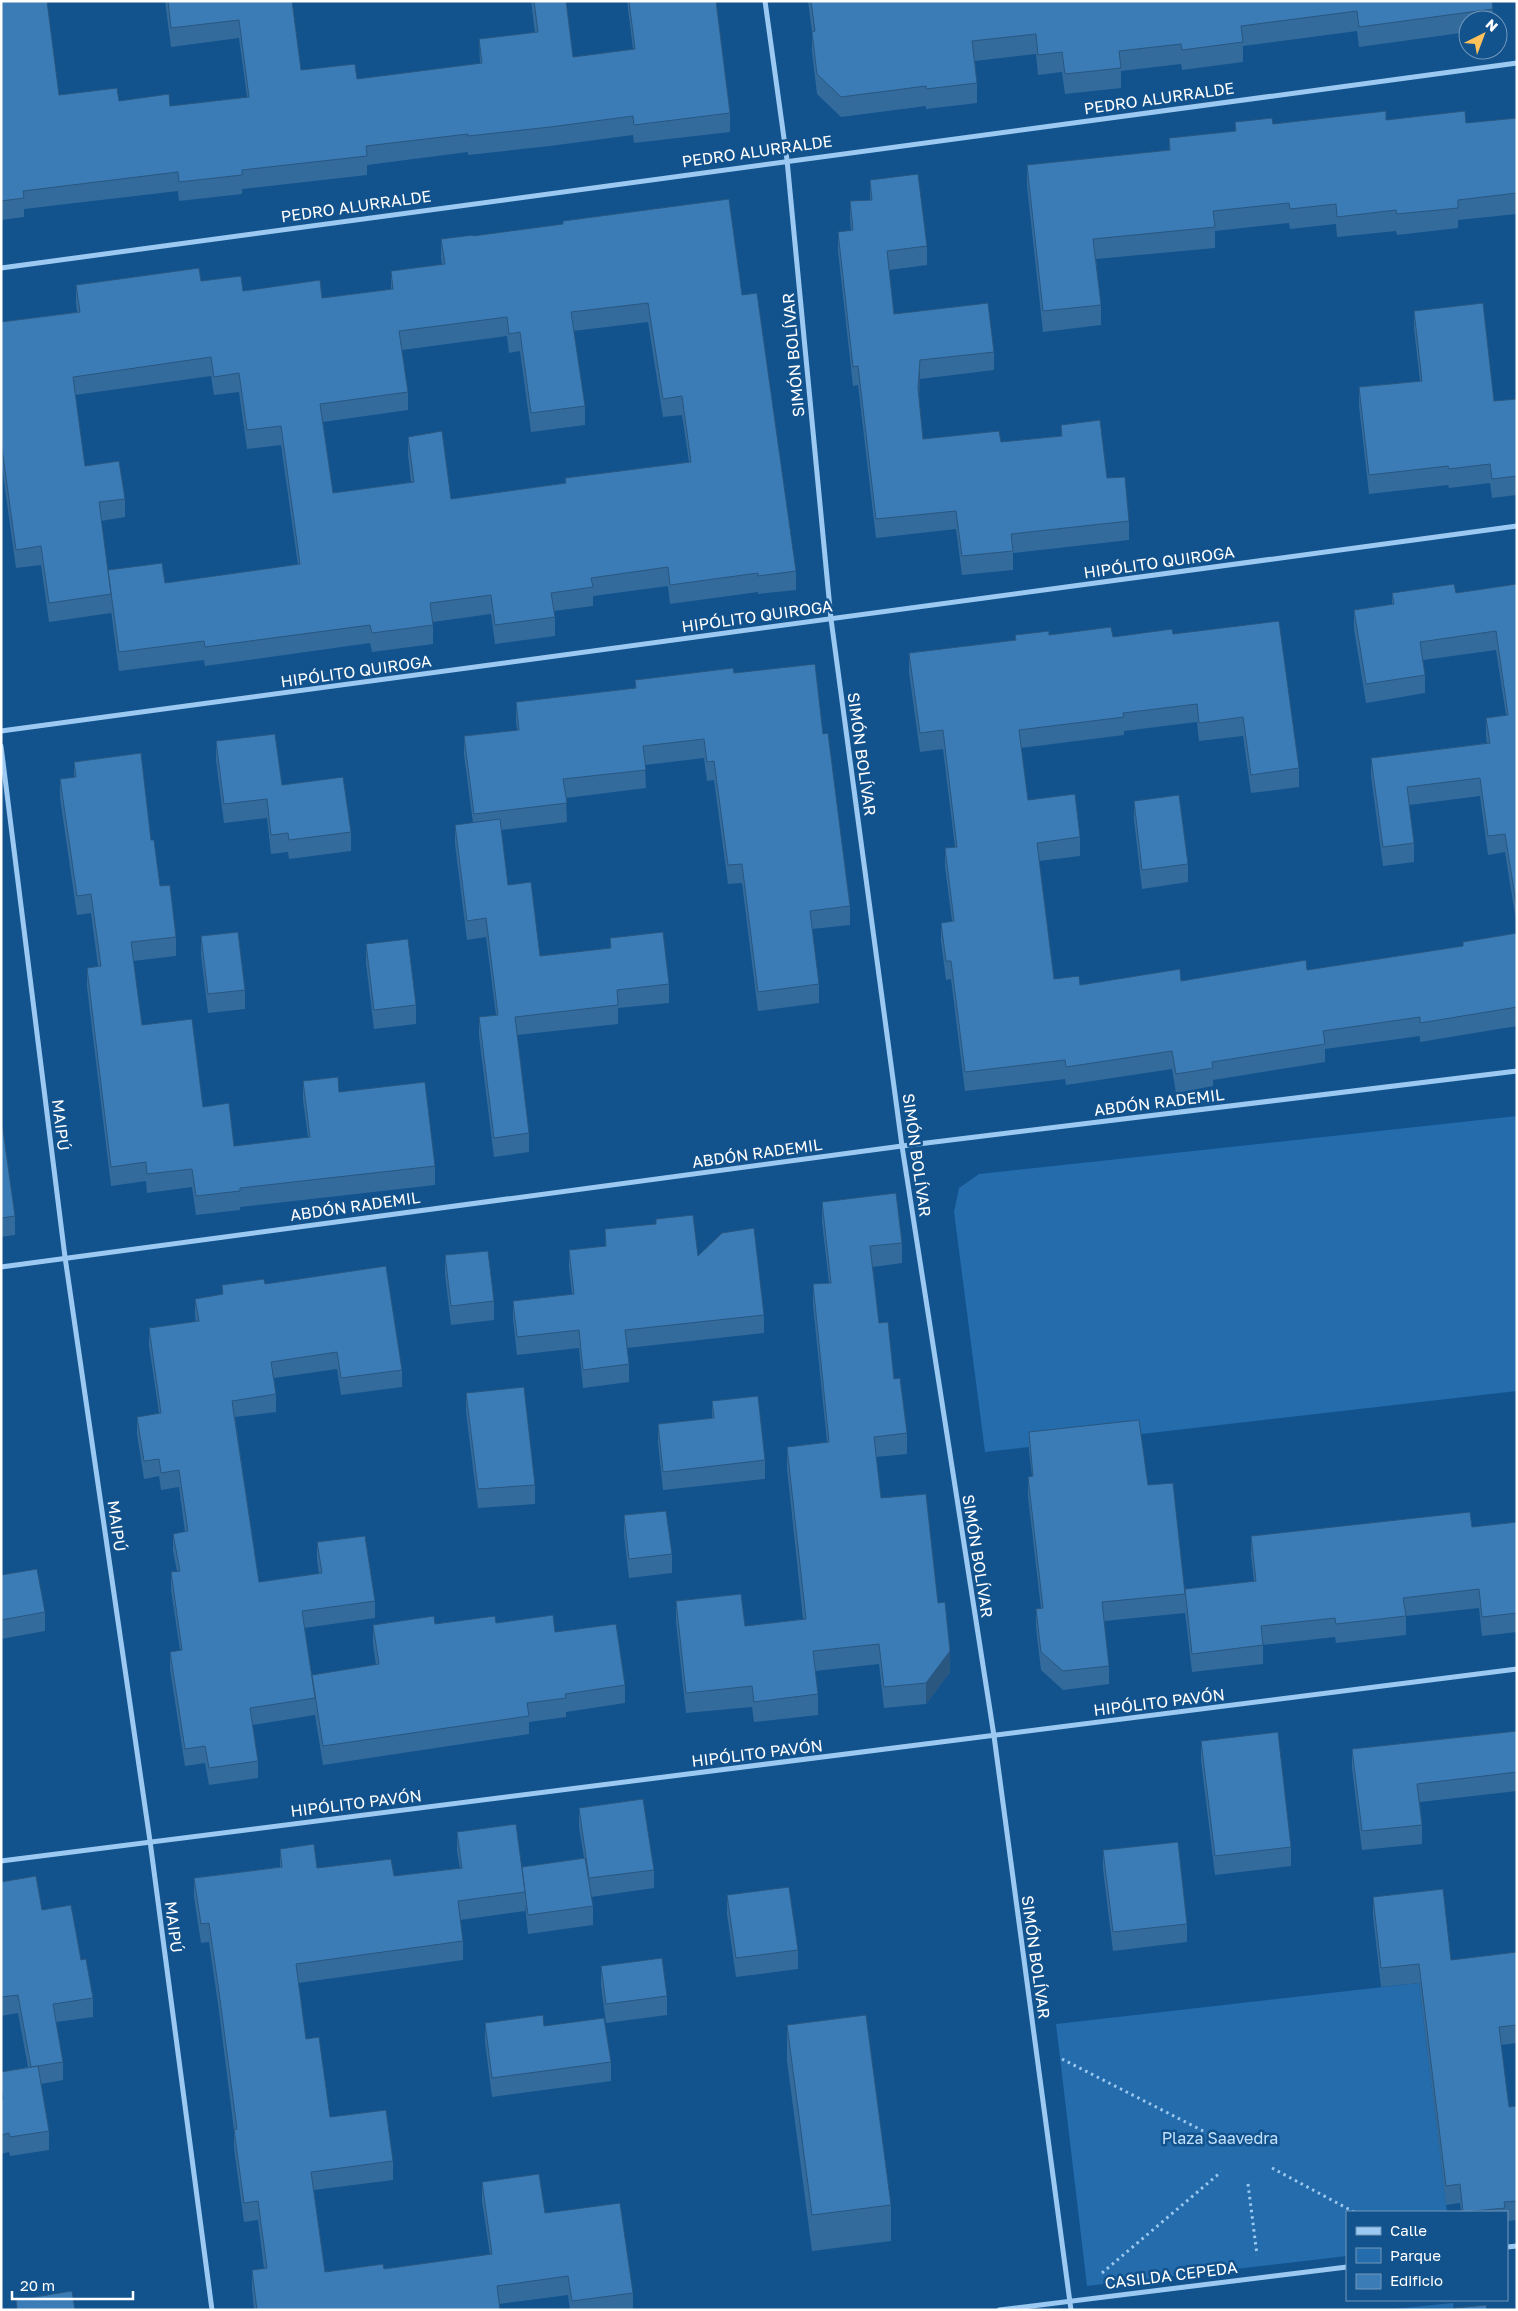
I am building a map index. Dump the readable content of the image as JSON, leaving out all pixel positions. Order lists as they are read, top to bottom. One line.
{"streets":{"street":["PEDRO ALURRALDE","SIMÓN BOLÍVAR","HIPÓLITO QUIROGA","ABDÓN RADEMIL","MAIPÚ","HIPÓLITO PAVÓN","CASILDA CEPEDA"]},"crossings":[["PEDRO ALURRALDE","SIMÓN BOLÍVAR"],["SIMÓN BOLÍVAR","HIPÓLITO QUIROGA"],["SIMÓN BOLÍVAR","ABDÓN RADEMIL"],["SIMÓN BOLÍVAR","HIPÓLITO PAVÓN"],["SIMÓN BOLÍVAR","CASILDA CEPEDA"],["ABDÓN RADEMIL","MAIPÚ"],["MAIPÚ","HIPÓLITO PAVÓN"]],"parks":["Plaza Saavedra"],"legend":["Calle","Parque","Edificio"],"scale_bar":"20 m","north":"top right"}
